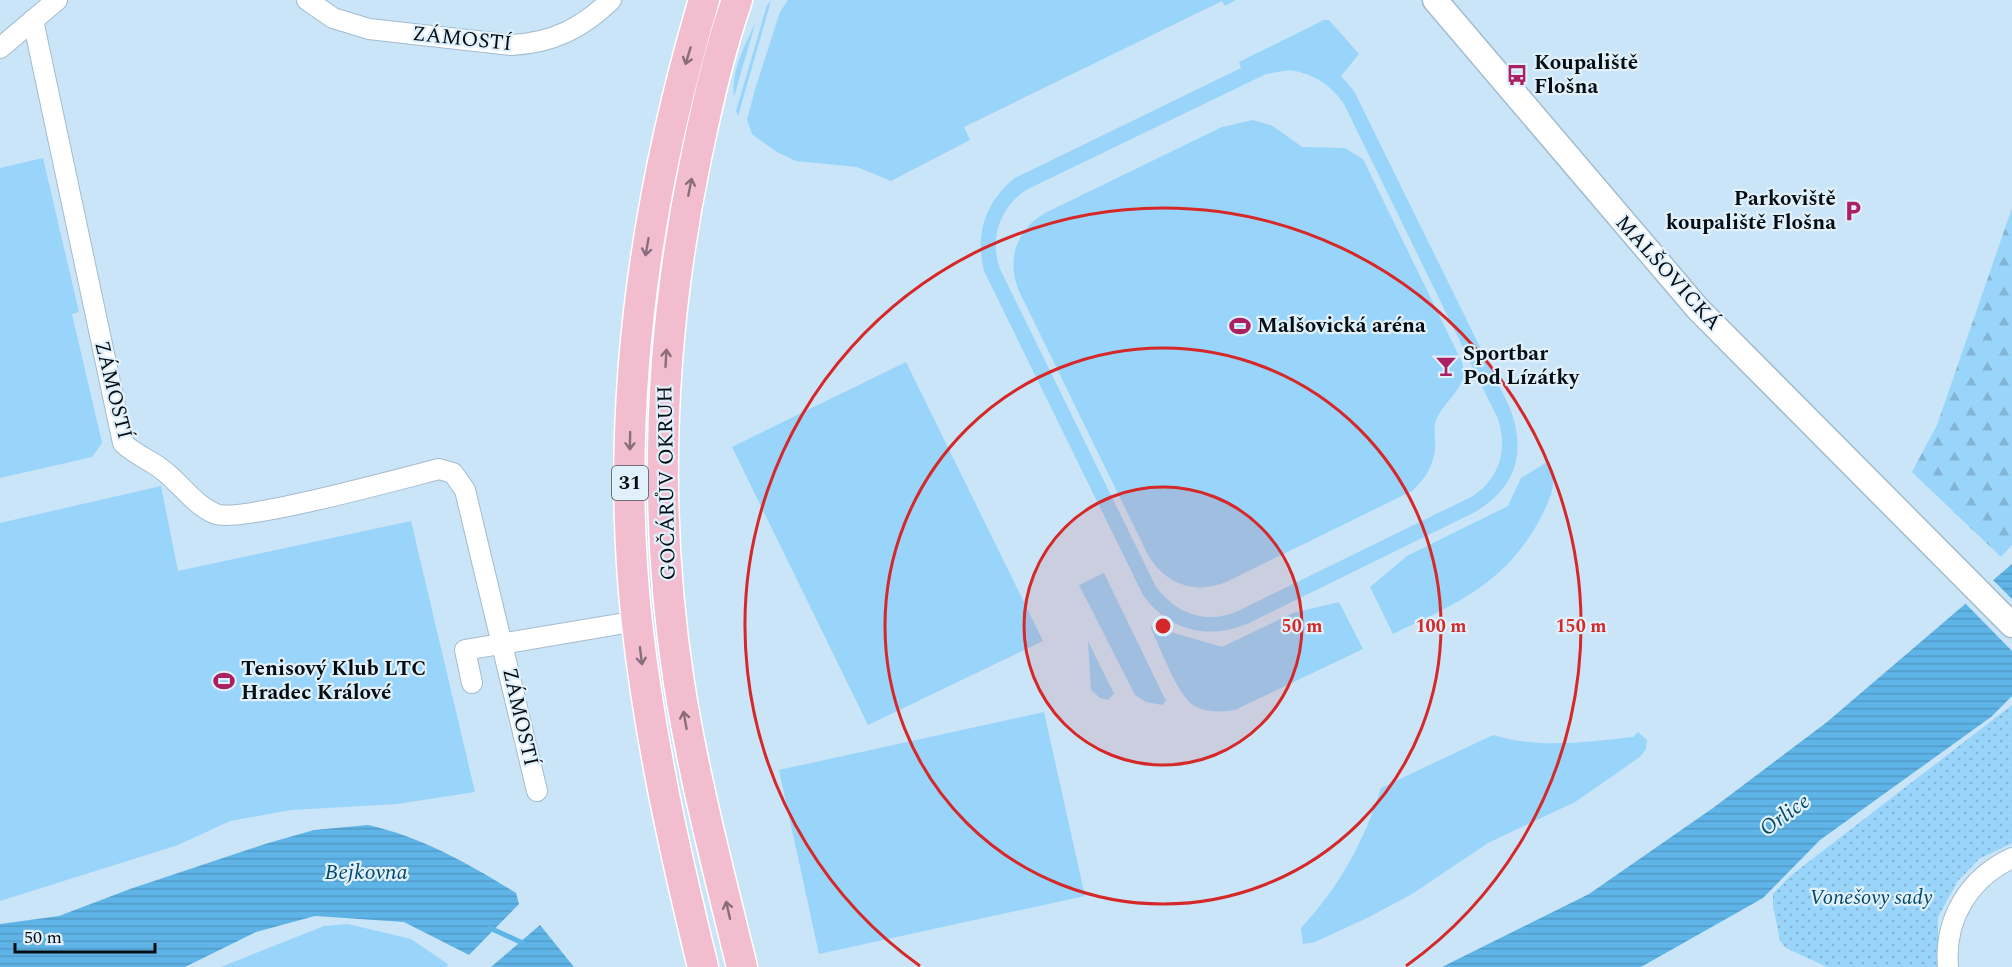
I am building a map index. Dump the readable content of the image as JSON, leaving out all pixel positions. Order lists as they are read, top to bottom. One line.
{"streets":{"main road":["31","GOČÁRŮV OKRUH"],"street":["ZÁMOSTÍ","MALŠOVICKÁ"]},"crossings":[["ZÁMOSTÍ","GOČÁRŮV OKRUH"]],"water":["Orlice","Bejkovna"],"parks":["Vonešovy sady"],"places":{"bus stop":["Koupaliště Flošna"],"parking":["Parkoviště koupaliště Flošna"],"sports":["Malšovická aréna","Tenisový Klub LTC Hradec Králové"],"bar":["Sportbar Pod Lízátky"]},"scale_bar":"50 m","rings":["50 m","100 m","150 m"]}
